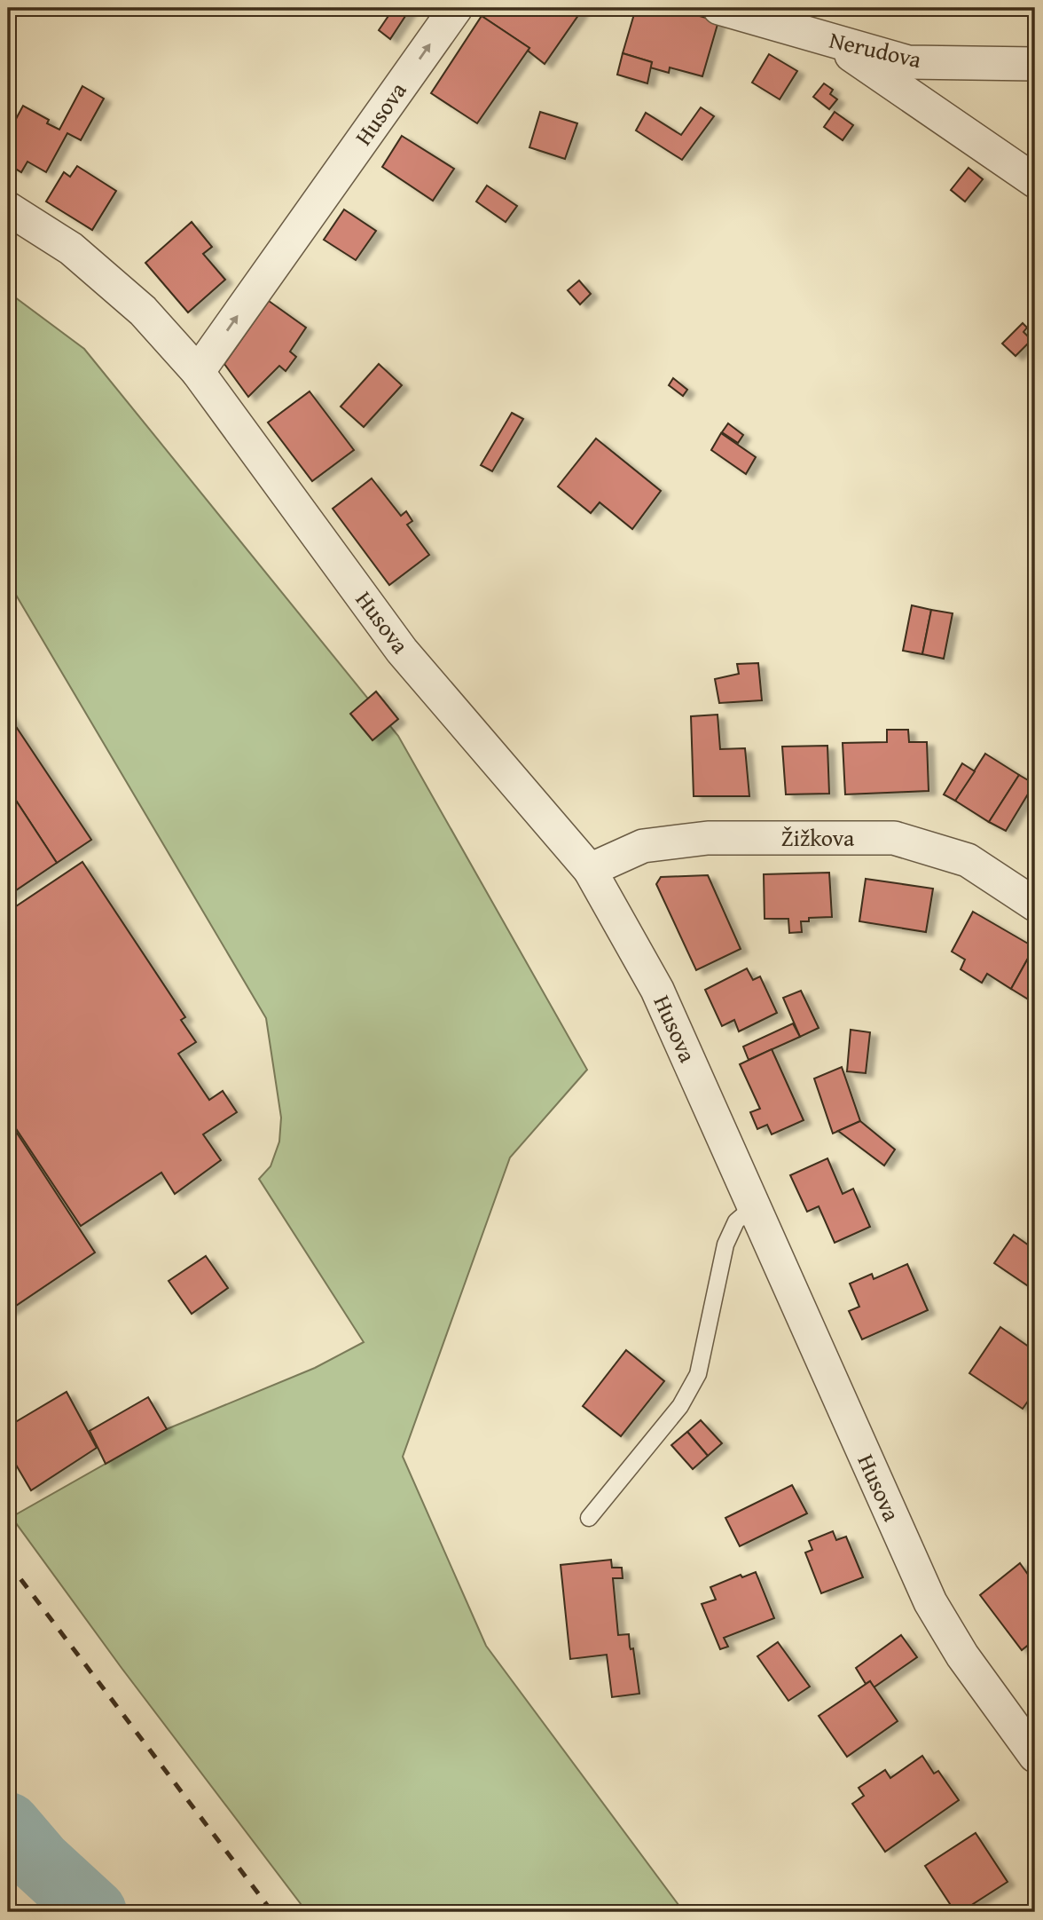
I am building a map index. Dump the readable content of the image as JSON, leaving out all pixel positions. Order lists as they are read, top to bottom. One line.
{"streets":{"street":["Nerudova","Husova","Žižkova"]},"crossings":[["Husova","Žižkova"]]}
